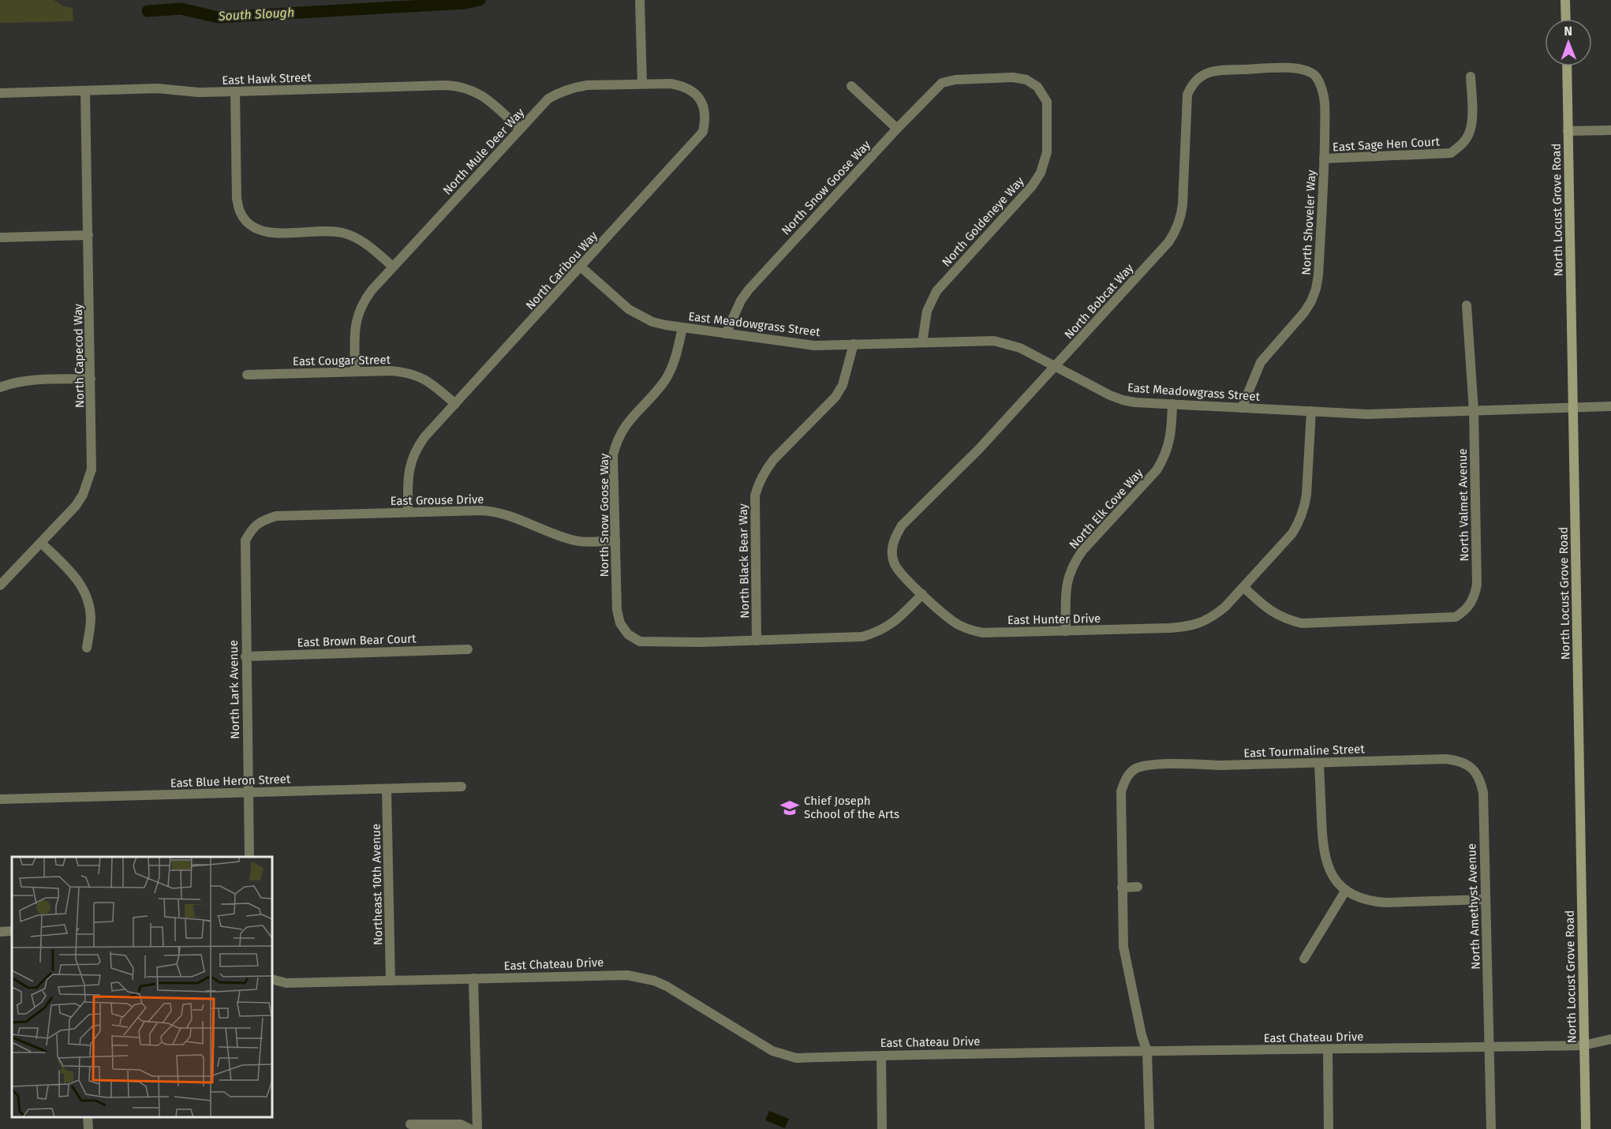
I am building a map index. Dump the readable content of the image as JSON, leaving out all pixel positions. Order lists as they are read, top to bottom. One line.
{"streets":{"main road":["North Locust Grove Road"],"street":["East Hawk Street","East Sage Hen Court","North Mule Deer Way","North Snow Goose Way","North Goldeneye Way","North Shoveler Way","North Caribou Way","North Bobcat Way","East Meadowgrass Street","North Capecod Way","East Cougar Street","East Grouse Drive","North Valmet Avenue","North Elk Cove Way","North Black Bear Way","East Hunter Drive","East Brown Bear Court","North Lark Avenue","East Tourmaline Street","East Blue Heron Street","Northeast 10th Avenue","North Amethyst Avenue","East Chateau Drive"]},"crossings":[["East Hawk Street","North Mule Deer Way"],["East Hawk Street","North Capecod Way"],["East Sage Hen Court","North Shoveler Way"],["North Mule Deer Way","North Caribou Way"],["North Mule Deer Way","East Cougar Street"],["North Snow Goose Way","North Goldeneye Way"],["North Snow Goose Way","East Meadowgrass Street"],["North Snow Goose Way","East Grouse Drive"],["North Snow Goose Way","North Black Bear Way"],["North Locust Grove Road","East Meadowgrass Street"],["North Locust Grove Road","East Chateau Drive"],["North Goldeneye Way","East Meadowgrass Street"],["North Shoveler Way","North Bobcat Way"],["North Shoveler Way","East Meadowgrass Street"],["North Caribou Way","East Meadowgrass Street"],["North Caribou Way","East Cougar Street"],["North Caribou Way","East Grouse Drive"],["North Bobcat Way","East Meadowgrass Street"],["North Bobcat Way","East Hunter Drive"],["East Meadowgrass Street","North Valmet Avenue"],["East Meadowgrass Street","North Elk Cove Way"],["East Meadowgrass Street","North Black Bear Way"],["East Meadowgrass Street","East Hunter Drive"],["East Grouse Drive","North Lark Avenue"],["North Valmet Avenue","East Hunter Drive"],["North Elk Cove Way","East Hunter Drive"],["East Brown Bear Court","North Lark Avenue"],["North Lark Avenue","East Blue Heron Street"],["East Tourmaline Street","North Amethyst Avenue"],["East Blue Heron Street","Northeast 10th Avenue"],["Northeast 10th Avenue","East Chateau Drive"],["North Amethyst Avenue","East Chateau Drive"]],"water":["South Slough"],"places":{"school or university":["Chief Joseph School of the Arts"]},"north":"top"}
